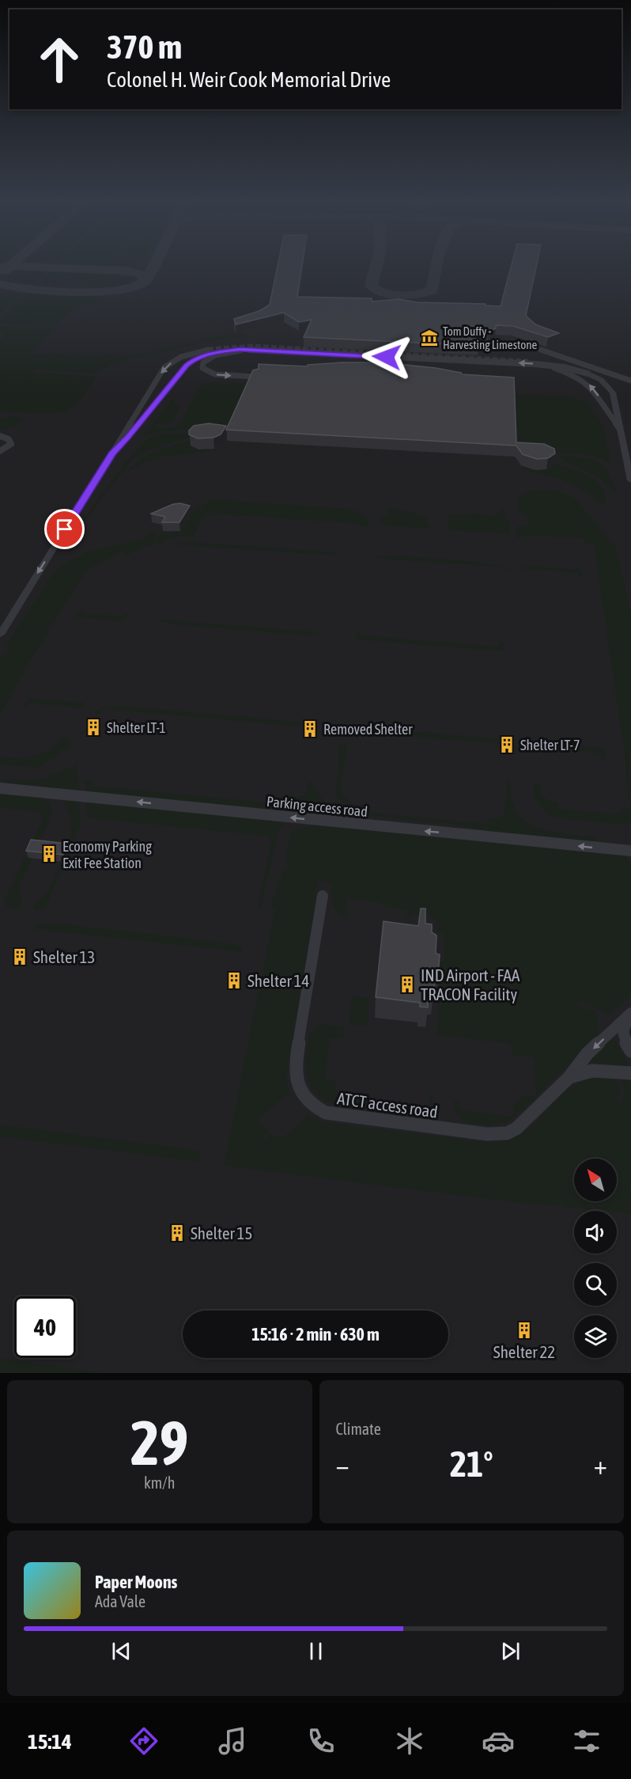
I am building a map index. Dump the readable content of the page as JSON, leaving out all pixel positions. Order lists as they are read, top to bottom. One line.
{"streets":{"street":["Parking access road","ATCT access road"]},"one_way":["Parking access road"],"places":{"museum":["Tom Duffy - Harvesting Limestone"],"building":["Shelter LT-1","Removed Shelter","Shelter LT-7","Economy Parking Exit Fee Station","Shelter 13","Shelter 14","IND Airport - FAA TRACON Facility","Shelter 15","Shelter 22"]},"north":"top left","page":{"turn":["370 m","Colonel H. Weir Cook Memorial Drive"],"limit":"40","trip":"15:16 · 2 min · 630 m","tile":[["29","km/h"],"Climate"],"heat":["−","21°","+"],"song":["Paper Moons","Ada Vale"],"tabs":"15:14"}}
